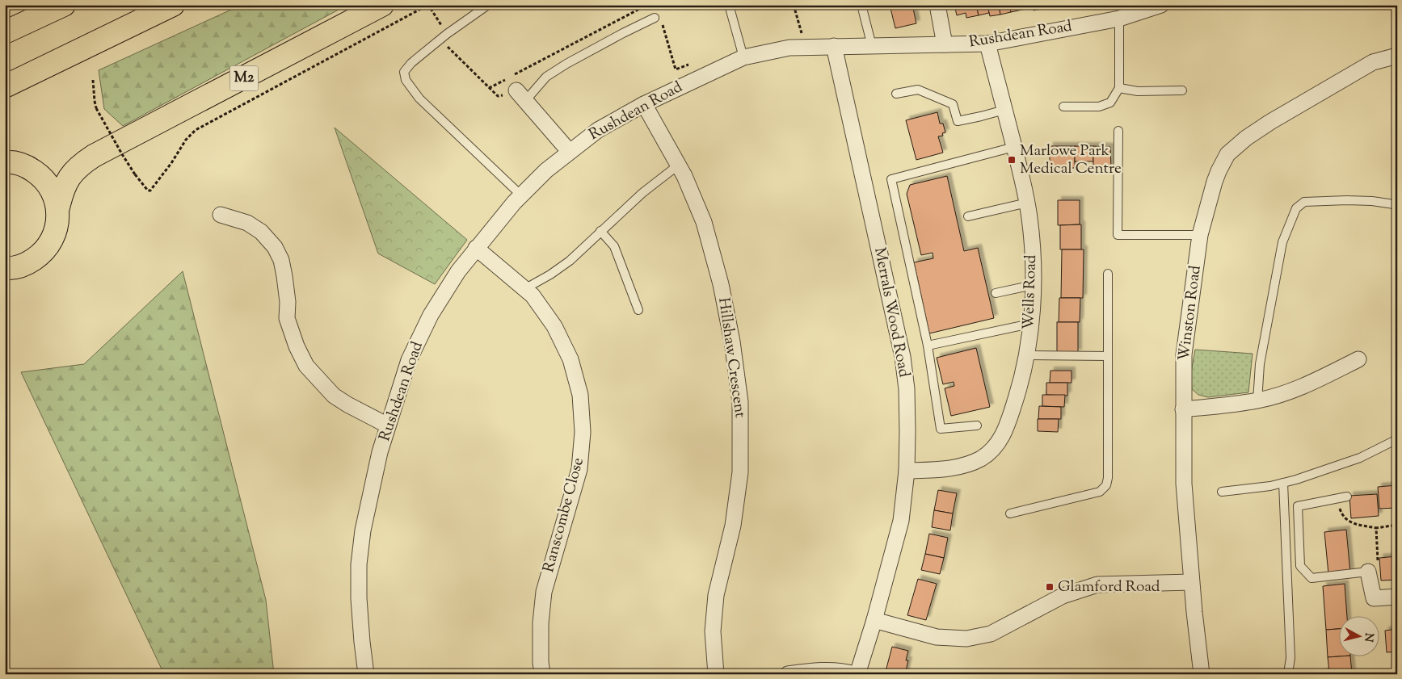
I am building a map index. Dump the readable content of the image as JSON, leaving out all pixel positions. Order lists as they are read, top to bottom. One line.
{"streets":{"highway":["M2"],"street":["Rushdean Road","Wells Road","Merrals Wood Road","Winston Road","Hillshaw Crescent","Ranscombe Close"]},"crossings":[["Rushdean Road","Wells Road"],["Rushdean Road","Merrals Wood Road"],["Rushdean Road","Hillshaw Crescent"],["Rushdean Road","Ranscombe Close"],["Wells Road","Merrals Wood Road"]],"places":{"transit":["Marlowe Park Medical Centre","Glamford Road"]},"north":"right"}
